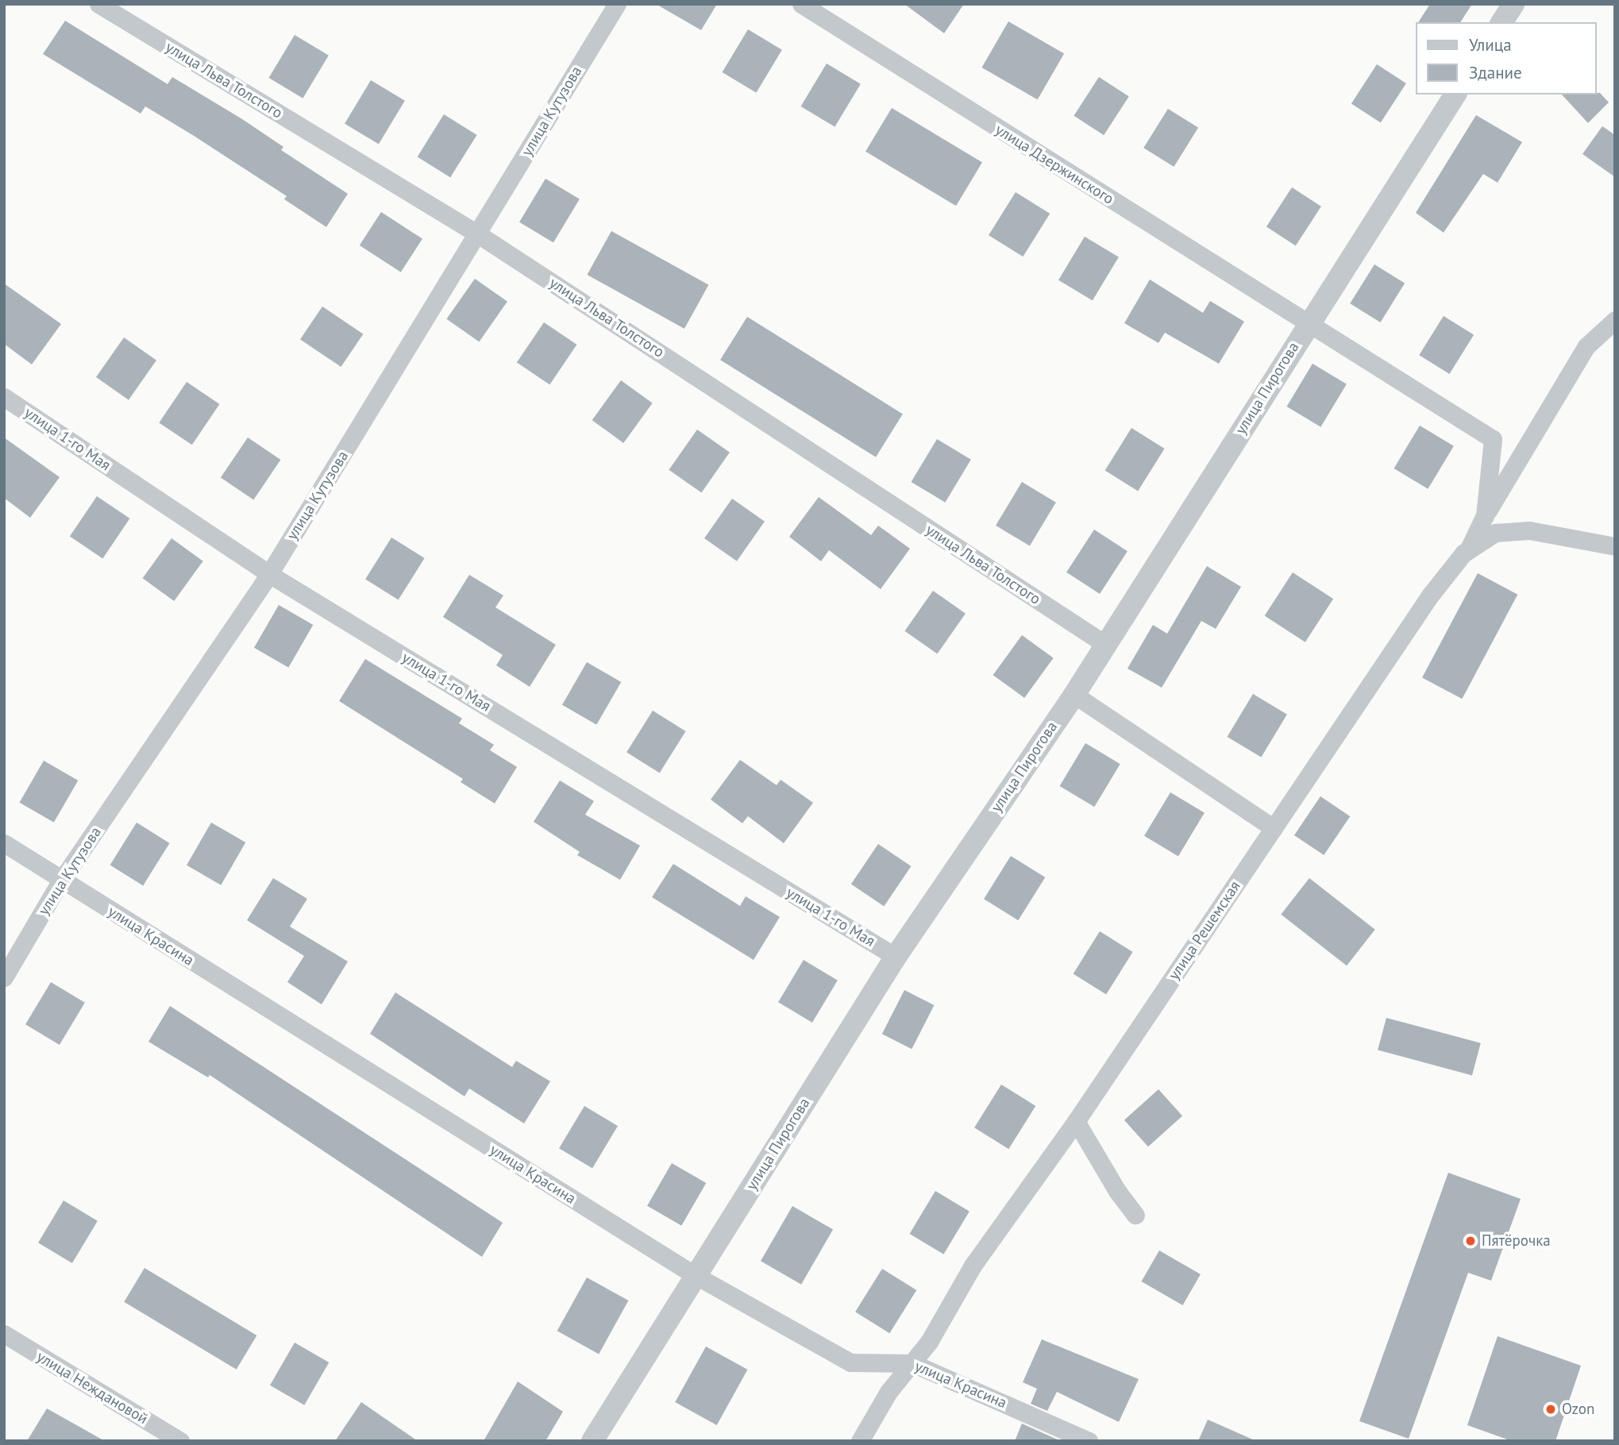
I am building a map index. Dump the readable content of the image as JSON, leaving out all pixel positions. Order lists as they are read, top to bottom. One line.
{"streets":{"street":["улица Льва Толстого","улица Кутузова","улица Дзержинского","улица Пирогова","улица 1-го Мая","улица Решемская","улица Красина","улица Неждановой"]},"crossings":[["улица Льва Толстого","улица Кутузова"],["улица Льва Толстого","улица Пирогова"],["улица Кутузова","улица 1-го Мая"],["улица Кутузова","улица Красина"],["улица Дзержинского","улица Пирогова"],["улица Пирогова","улица 1-го Мая"],["улица Пирогова","улица Красина"],["улица Решемская","улица Красина"]],"places":["Пятёрочка","Ozon"],"legend":["Улица","Здание"]}
